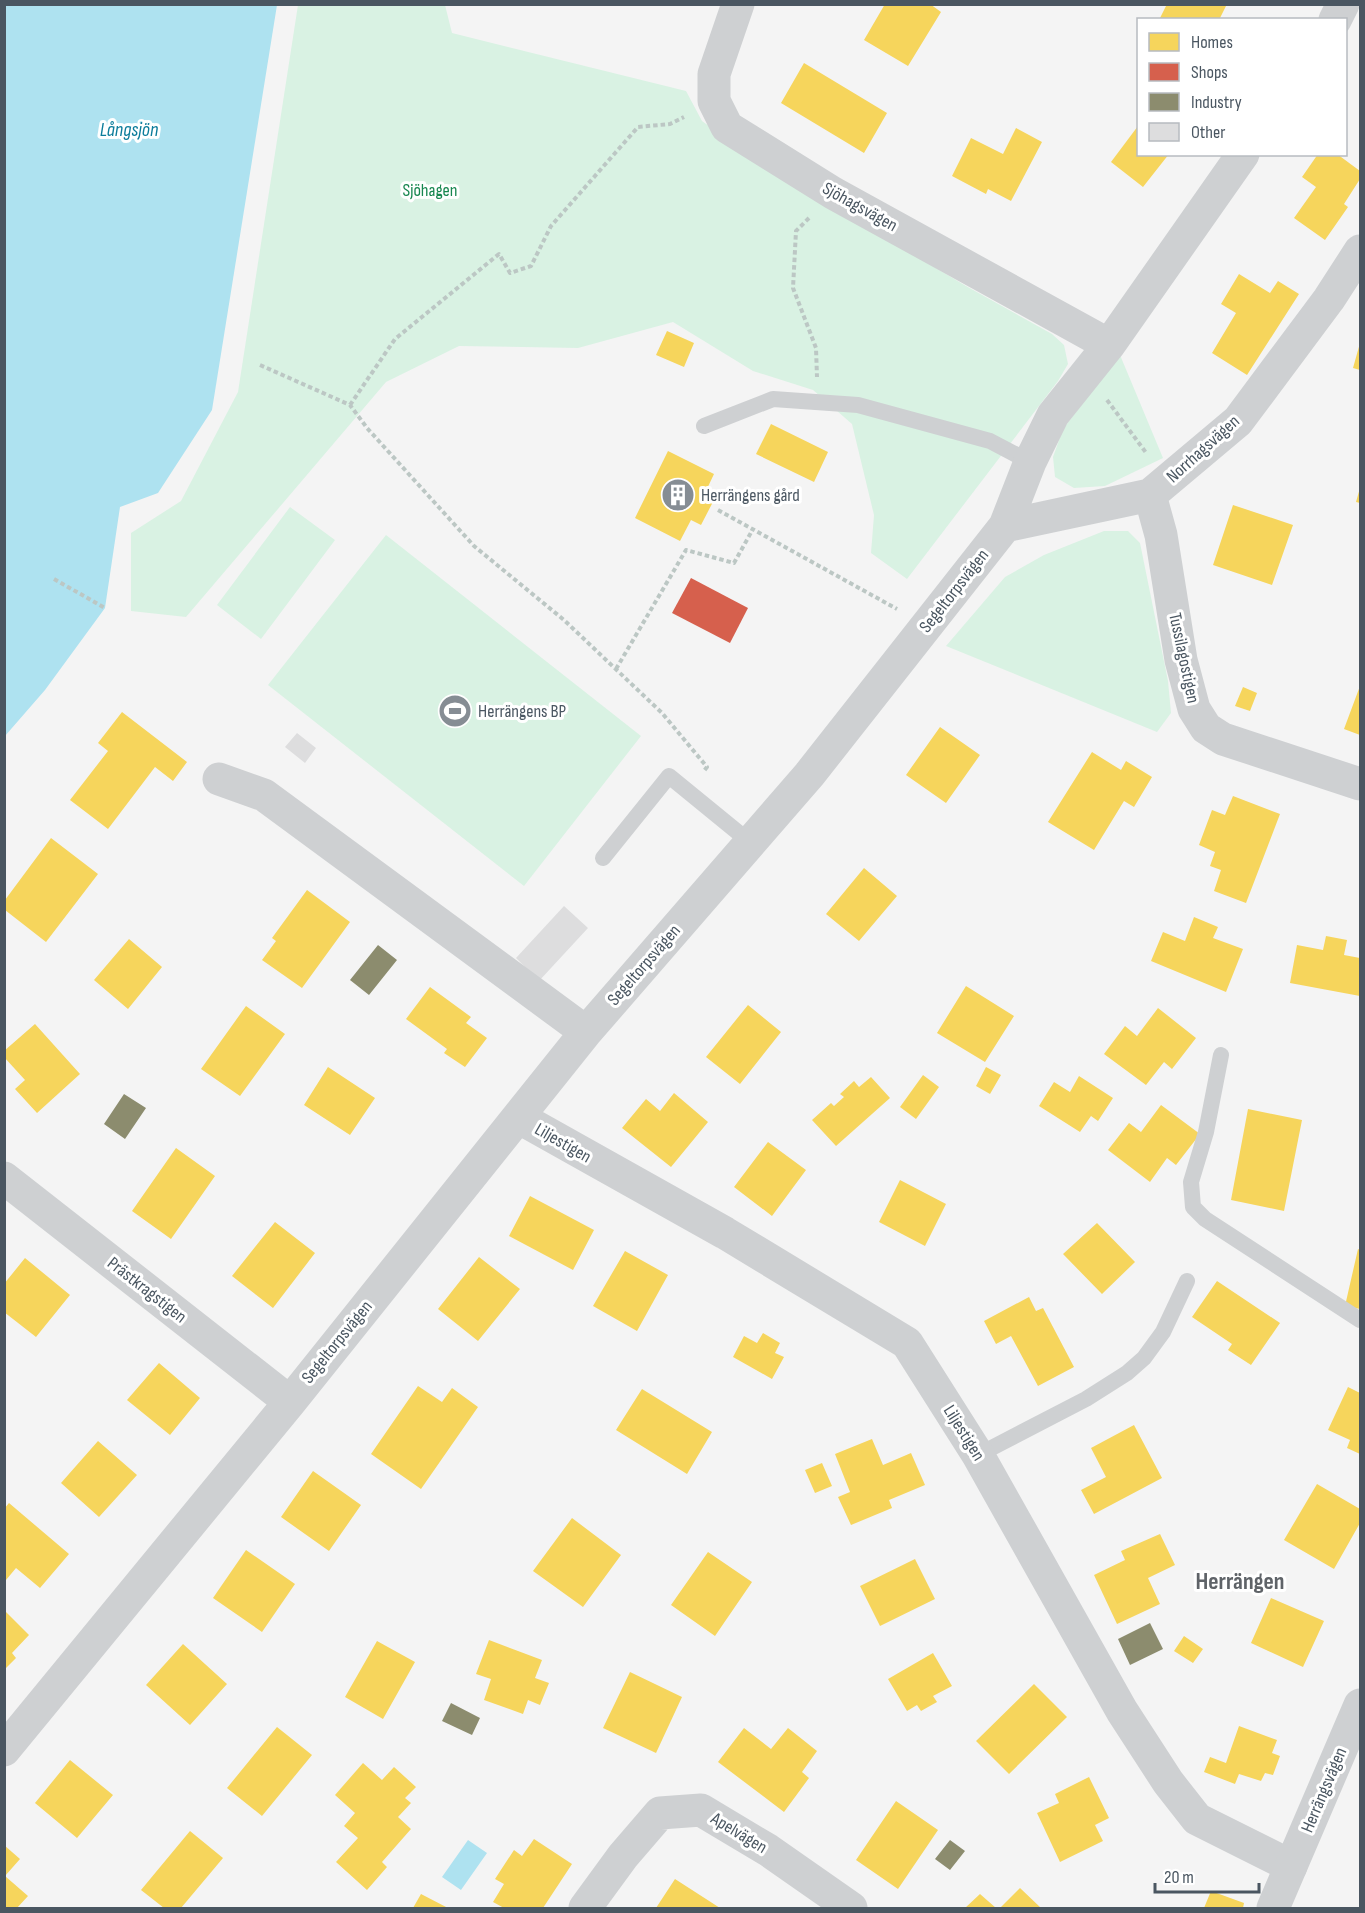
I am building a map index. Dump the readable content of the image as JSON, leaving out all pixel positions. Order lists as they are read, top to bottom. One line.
{"streets":{"street":["Sjöhagsvägen","Norrhagsvägen","Segeltorpsvägen","Tussilagostigen","Liljestigen","Prästkragstigen","Herrängsvägen","Apelvägen"]},"crossings":[["Sjöhagsvägen","Segeltorpsvägen"],["Norrhagsvägen","Segeltorpsvägen"],["Norrhagsvägen","Tussilagostigen"],["Segeltorpsvägen","Liljestigen"],["Segeltorpsvägen","Prästkragstigen"],["Liljestigen","Herrängsvägen"]],"districts":["Herrängen"],"water":["Långsjön"],"parks":["Sjöhagen"],"places":{"building":["Herrängens gård"],"sports":["Herrängens BP"]},"legend":["Homes","Shops","Industry","Other"],"scale_bar":"20 m"}
